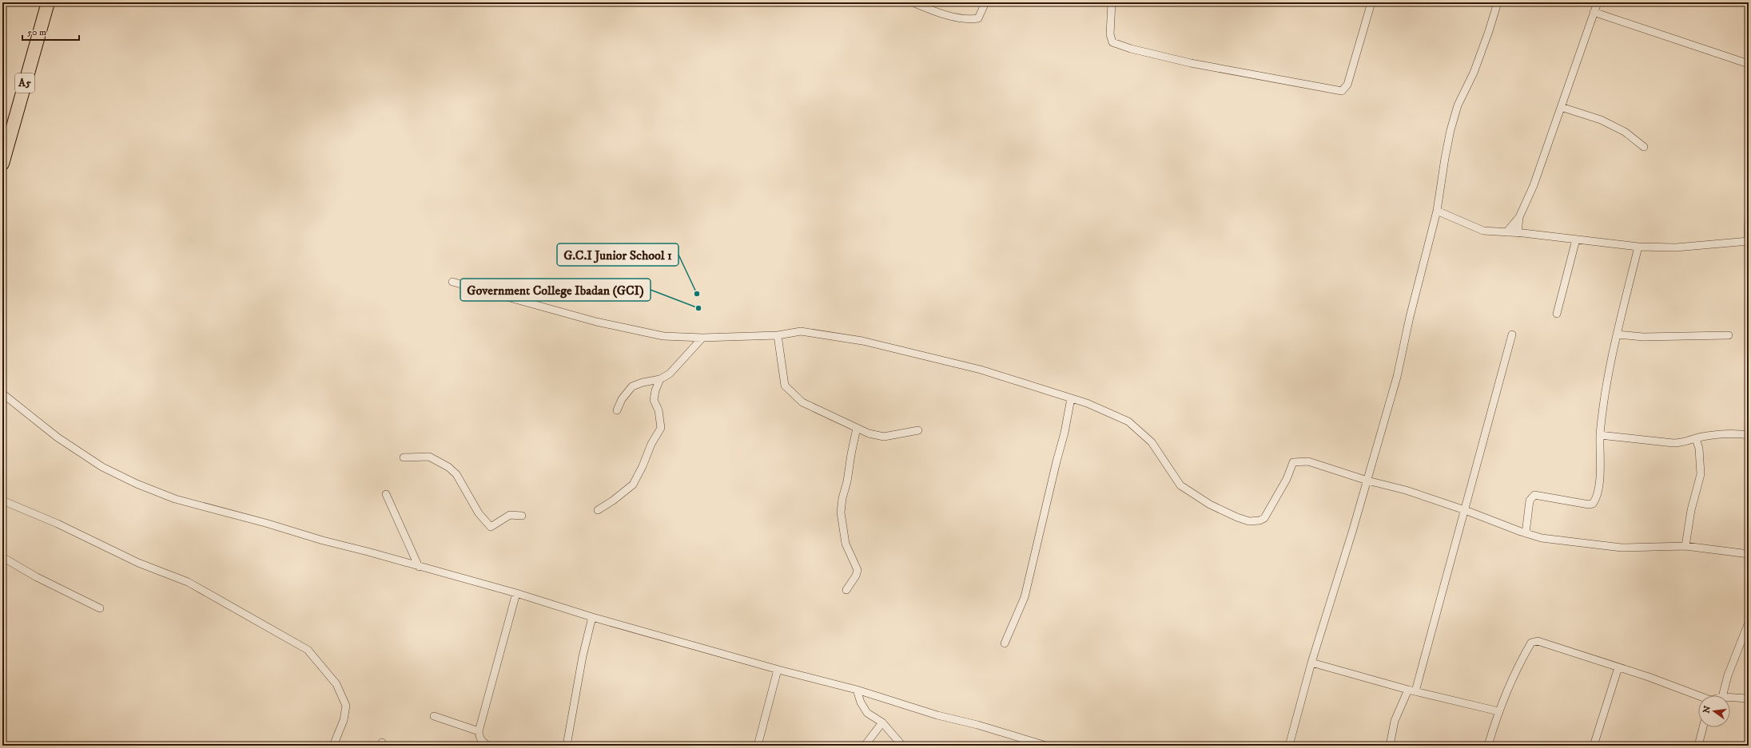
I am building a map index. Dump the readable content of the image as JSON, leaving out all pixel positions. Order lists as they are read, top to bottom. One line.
{"streets":{"highway":["A5"]},"places":["G.C.I Junior School 1","Government College Ibadan (GCI)"],"scale_bar":"50 m","north":"left"}
